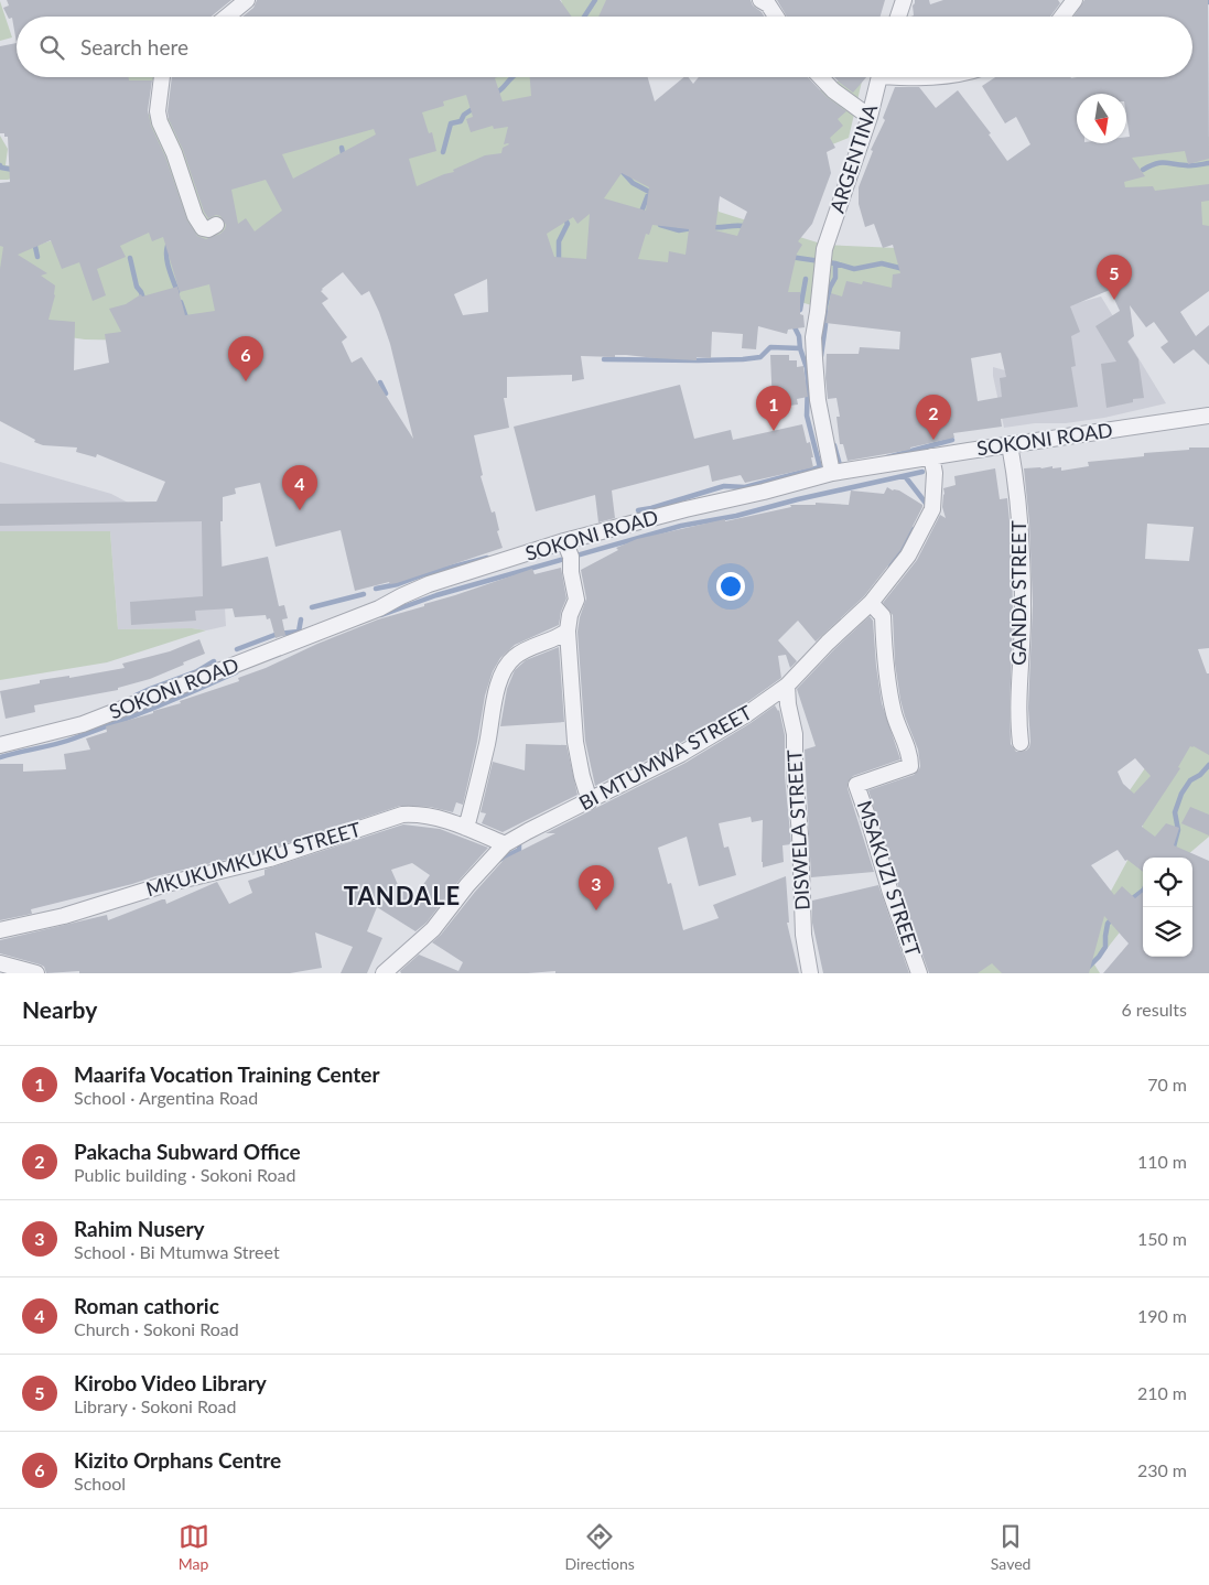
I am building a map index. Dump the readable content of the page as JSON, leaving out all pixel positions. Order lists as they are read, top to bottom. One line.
{"streets":{"street":["ARGENTINA","SOKONI ROAD","GANDA STREET","BI MTUMWA STREET","DISWELA STREET","MKUKUMKUKU STREET","MSAKUZI STREET"]},"crossings":[["ARGENTINA","SOKONI ROAD"],["SOKONI ROAD","GANDA STREET"],["SOKONI ROAD","BI MTUMWA STREET"],["BI MTUMWA STREET","DISWELA STREET"],["BI MTUMWA STREET","MKUKUMKUKU STREET"],["BI MTUMWA STREET","MSAKUZI STREET"]],"districts":["TANDALE"],"north":"bottom","page":{"search":"Search here","pins":["5","6","1","2","4","3"],"heading":["Nearby","6 results"],"list":[{"mark":"1","name":"Maarifa Vocation Training Center","note":"School · Argentina Road","value":"70 m"},{"mark":"2","name":"Pakacha Subward Office","note":"Public building · Sokoni Road","value":"110 m"},{"mark":"3","name":"Rahim Nusery","note":"School · Bi Mtumwa Street","value":"150 m"},{"mark":"4","name":"Roman cathoric","note":"Church · Sokoni Road","value":"190 m"},{"mark":"5","name":"Kirobo Video Library","note":"Library · Sokoni Road","value":"210 m"},{"mark":"6","name":"Kizito Orphans Centre","note":"School","value":"230 m"}],"nav":["Map","Directions","Saved"]}}
